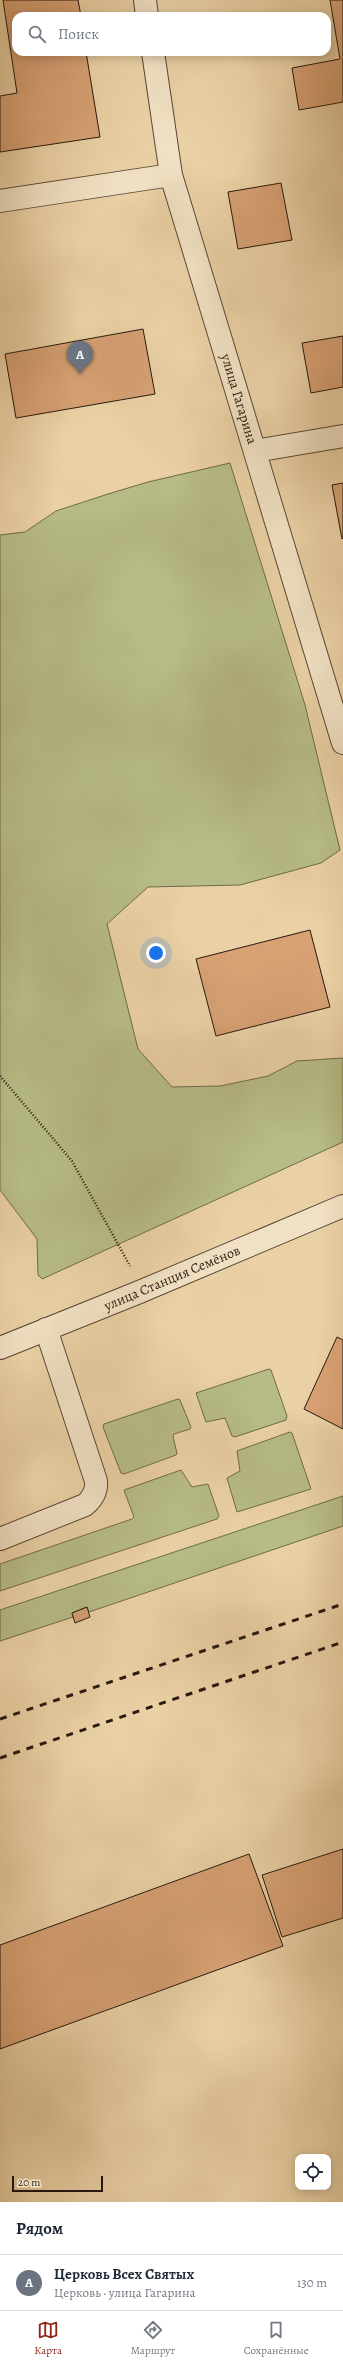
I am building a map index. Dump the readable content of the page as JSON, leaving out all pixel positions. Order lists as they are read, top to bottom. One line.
{"streets":{"street":["улица Гагарина","улица Станция Семёнов"]},"scale_bar":"20 m","page":{"search":"Поиск","pins":"A","scale":"20 m","heading":"Рядом","list":[{"mark":"A","name":"Церковь Всех Святых","note":"Церковь · улица Гагарина","value":"130 m"}],"nav":["Карта","Маршрут","Сохранённые"]}}
